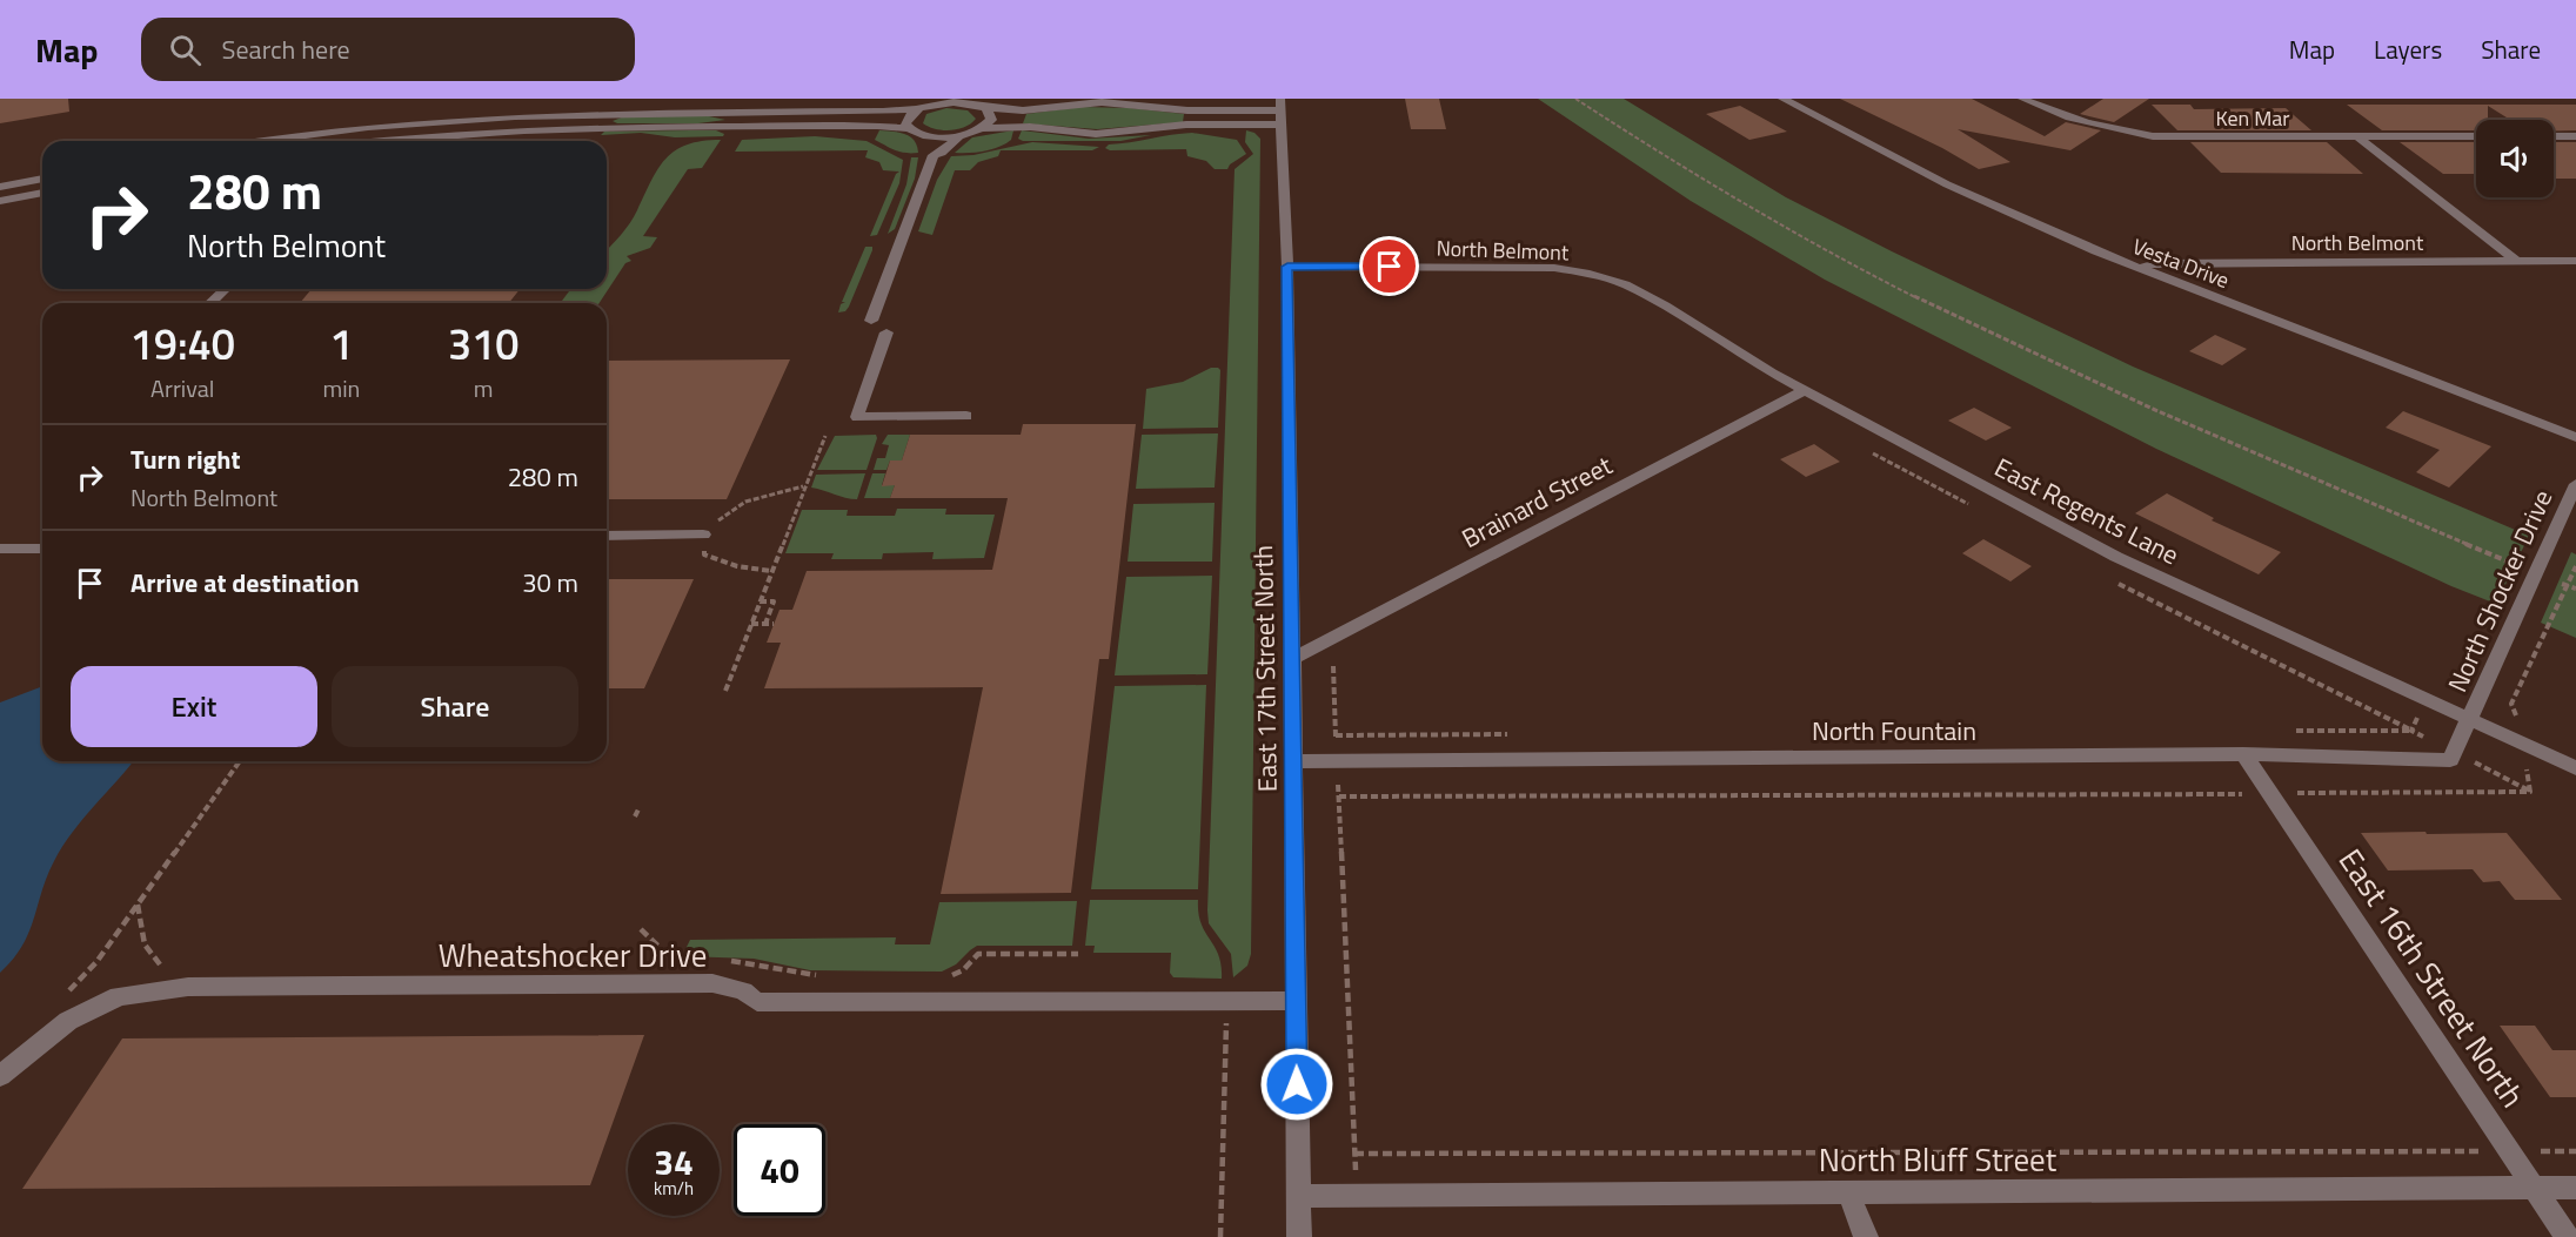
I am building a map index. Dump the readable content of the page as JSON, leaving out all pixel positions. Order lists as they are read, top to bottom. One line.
{"streets":{"street":["Ken Mar","North Belmont","Vesta Drive","Brainard Street","East Regents Lane","North Shocker Drive","East 17th Street North","North Fountain","Wheatshocker Drive","East 16th Street North","North Bluff Street"]},"crossings":[["North Belmont","Vesta Drive"],["North Belmont","East Regents Lane"],["North Belmont","East 17th Street North"],["Brainard Street","East Regents Lane"],["Brainard Street","East 17th Street North"],["East Regents Lane","North Shocker Drive"],["East Regents Lane","North Fountain"],["North Shocker Drive","North Fountain"],["East 17th Street North","North Fountain"],["East 17th Street North","Wheatshocker Drive"],["East 17th Street North","North Bluff Street"],["North Fountain","East 16th Street North"],["East 16th Street North","North Bluff Street"]],"page":{"header":"Map","search":"Search here","nav":["Map","Layers","Share"],"turn":["280 m","North Belmont"],"eta":["19:40","Arrival","1","min","310","m"],"list":[{"name":"Turn right","note":"North Belmont","value":"280 m"},{"name":"Arrive at destination","value":"30 m"}],"buttons":["Exit","Share"],"speed":"34 km/h","limit":"40"}}
